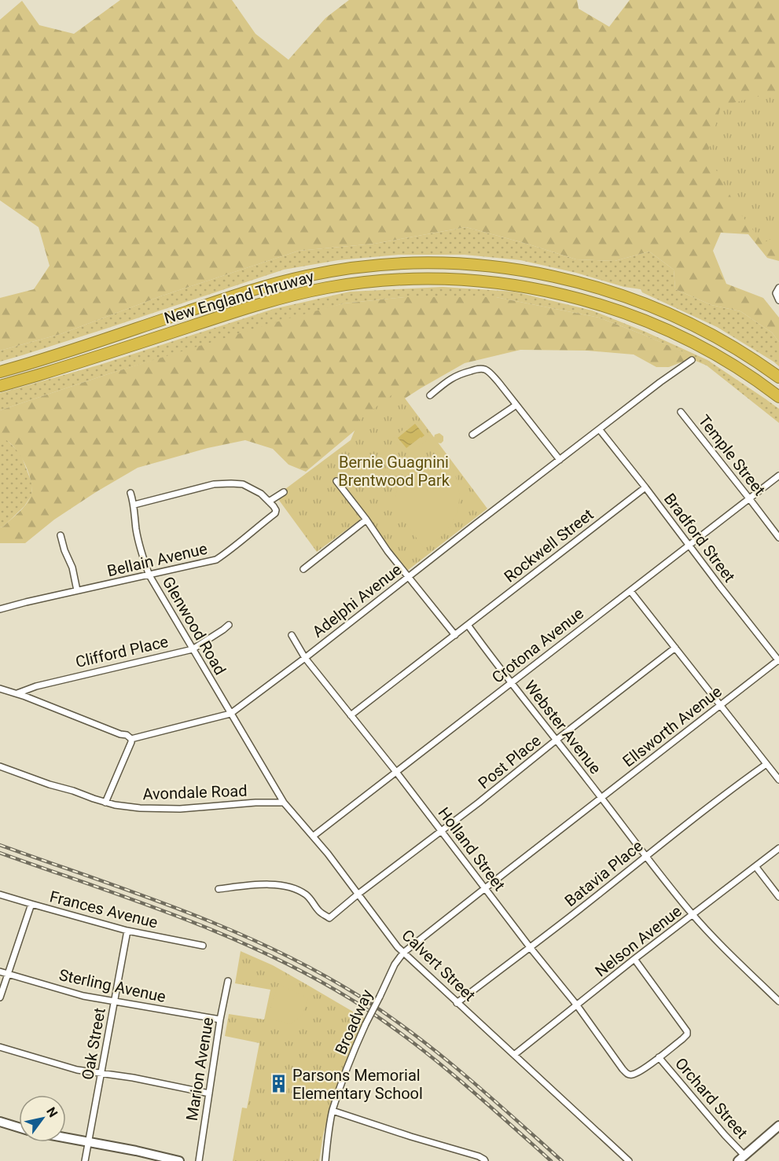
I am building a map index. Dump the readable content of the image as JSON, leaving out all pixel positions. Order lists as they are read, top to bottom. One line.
{"streets":{"highway":["New England Thruway"],"street":["Temple Street","Bradford Street","Rockwell Street","Bellain Avenue","Adelphi Avenue","Glenwood Road","Crotona Avenue","Clifford Place","Ellsworth Avenue","Webster Avenue","Post Place","Avondale Road","Holland Street","Batavia Place","Frances Avenue","Nelson Avenue","Calvert Street","Sterling Avenue","Broadway","Oak Street","Marion Avenue","Orchard Street"]},"crossings":[["Temple Street","Crotona Avenue"],["Bradford Street","Rockwell Street"],["Bradford Street","Adelphi Avenue"],["Bradford Street","Crotona Avenue"],["Bradford Street","Ellsworth Avenue"],["Rockwell Street","Webster Avenue"],["Bellain Avenue","Glenwood Road"],["Adelphi Avenue","Glenwood Road"],["Adelphi Avenue","Holland Street"],["Adelphi Avenue","Calvert Street"],["Glenwood Road","Clifford Place"],["Glenwood Road","Calvert Street"],["Crotona Avenue","Webster Avenue"],["Crotona Avenue","Holland Street"],["Crotona Avenue","Calvert Street"],["Ellsworth Avenue","Webster Avenue"],["Ellsworth Avenue","Holland Street"],["Ellsworth Avenue","Calvert Street"],["Ellsworth Avenue","Broadway"],["Webster Avenue","Post Place"],["Webster Avenue","Batavia Place"],["Webster Avenue","Nelson Avenue"],["Post Place","Holland Street"],["Post Place","Calvert Street"],["Avondale Road","Calvert Street"],["Holland Street","Batavia Place"],["Holland Street","Nelson Avenue"],["Holland Street","Orchard Street"],["Batavia Place","Calvert Street"],["Frances Avenue","Oak Street"],["Nelson Avenue","Calvert Street"],["Calvert Street","Broadway"],["Sterling Avenue","Oak Street"],["Sterling Avenue","Marion Avenue"]],"parks":["Bernie Guagnini Brentwood Park"],"places":{"building":["Parsons Memorial Elementary School"]},"north":"top right"}
